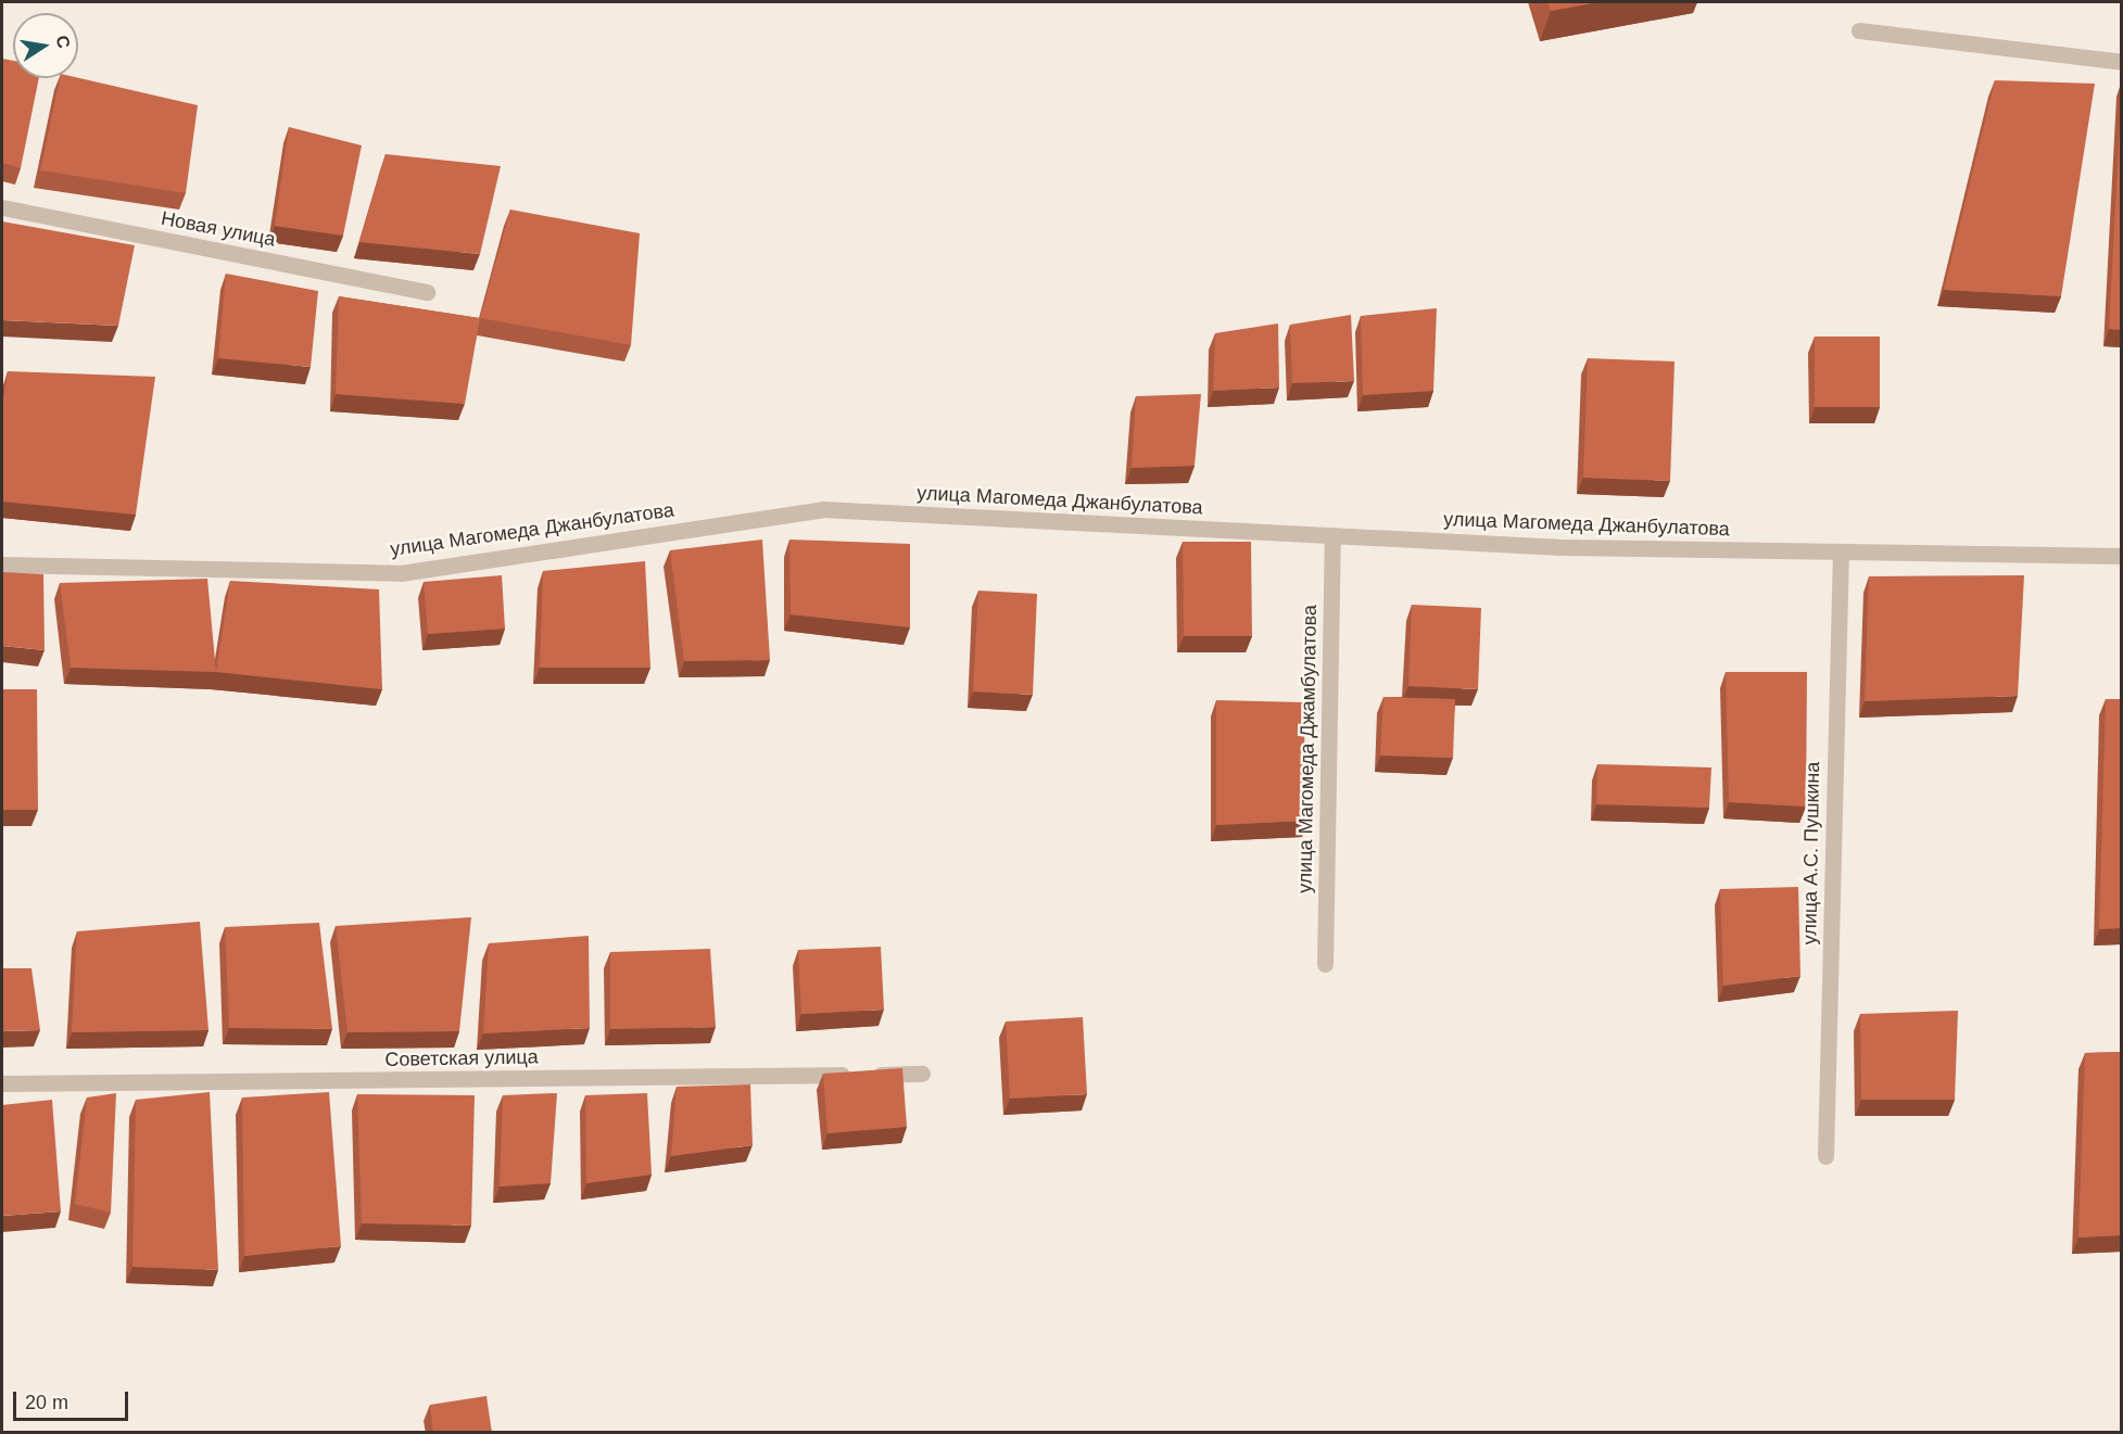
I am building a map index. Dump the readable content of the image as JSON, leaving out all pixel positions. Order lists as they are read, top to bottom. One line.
{"streets":{"street":["Новая улица","улица Магомеда Джанбулатова","улица Магомеда Джамбулатова","улица А.С. Пушкина","Советская улица"]},"crossings":[["улица Магомеда Джанбулатова","улица Магомеда Джамбулатова"],["улица Магомеда Джанбулатова","улица А.С. Пушкина"]],"scale_bar":"20 m","north":"right"}
